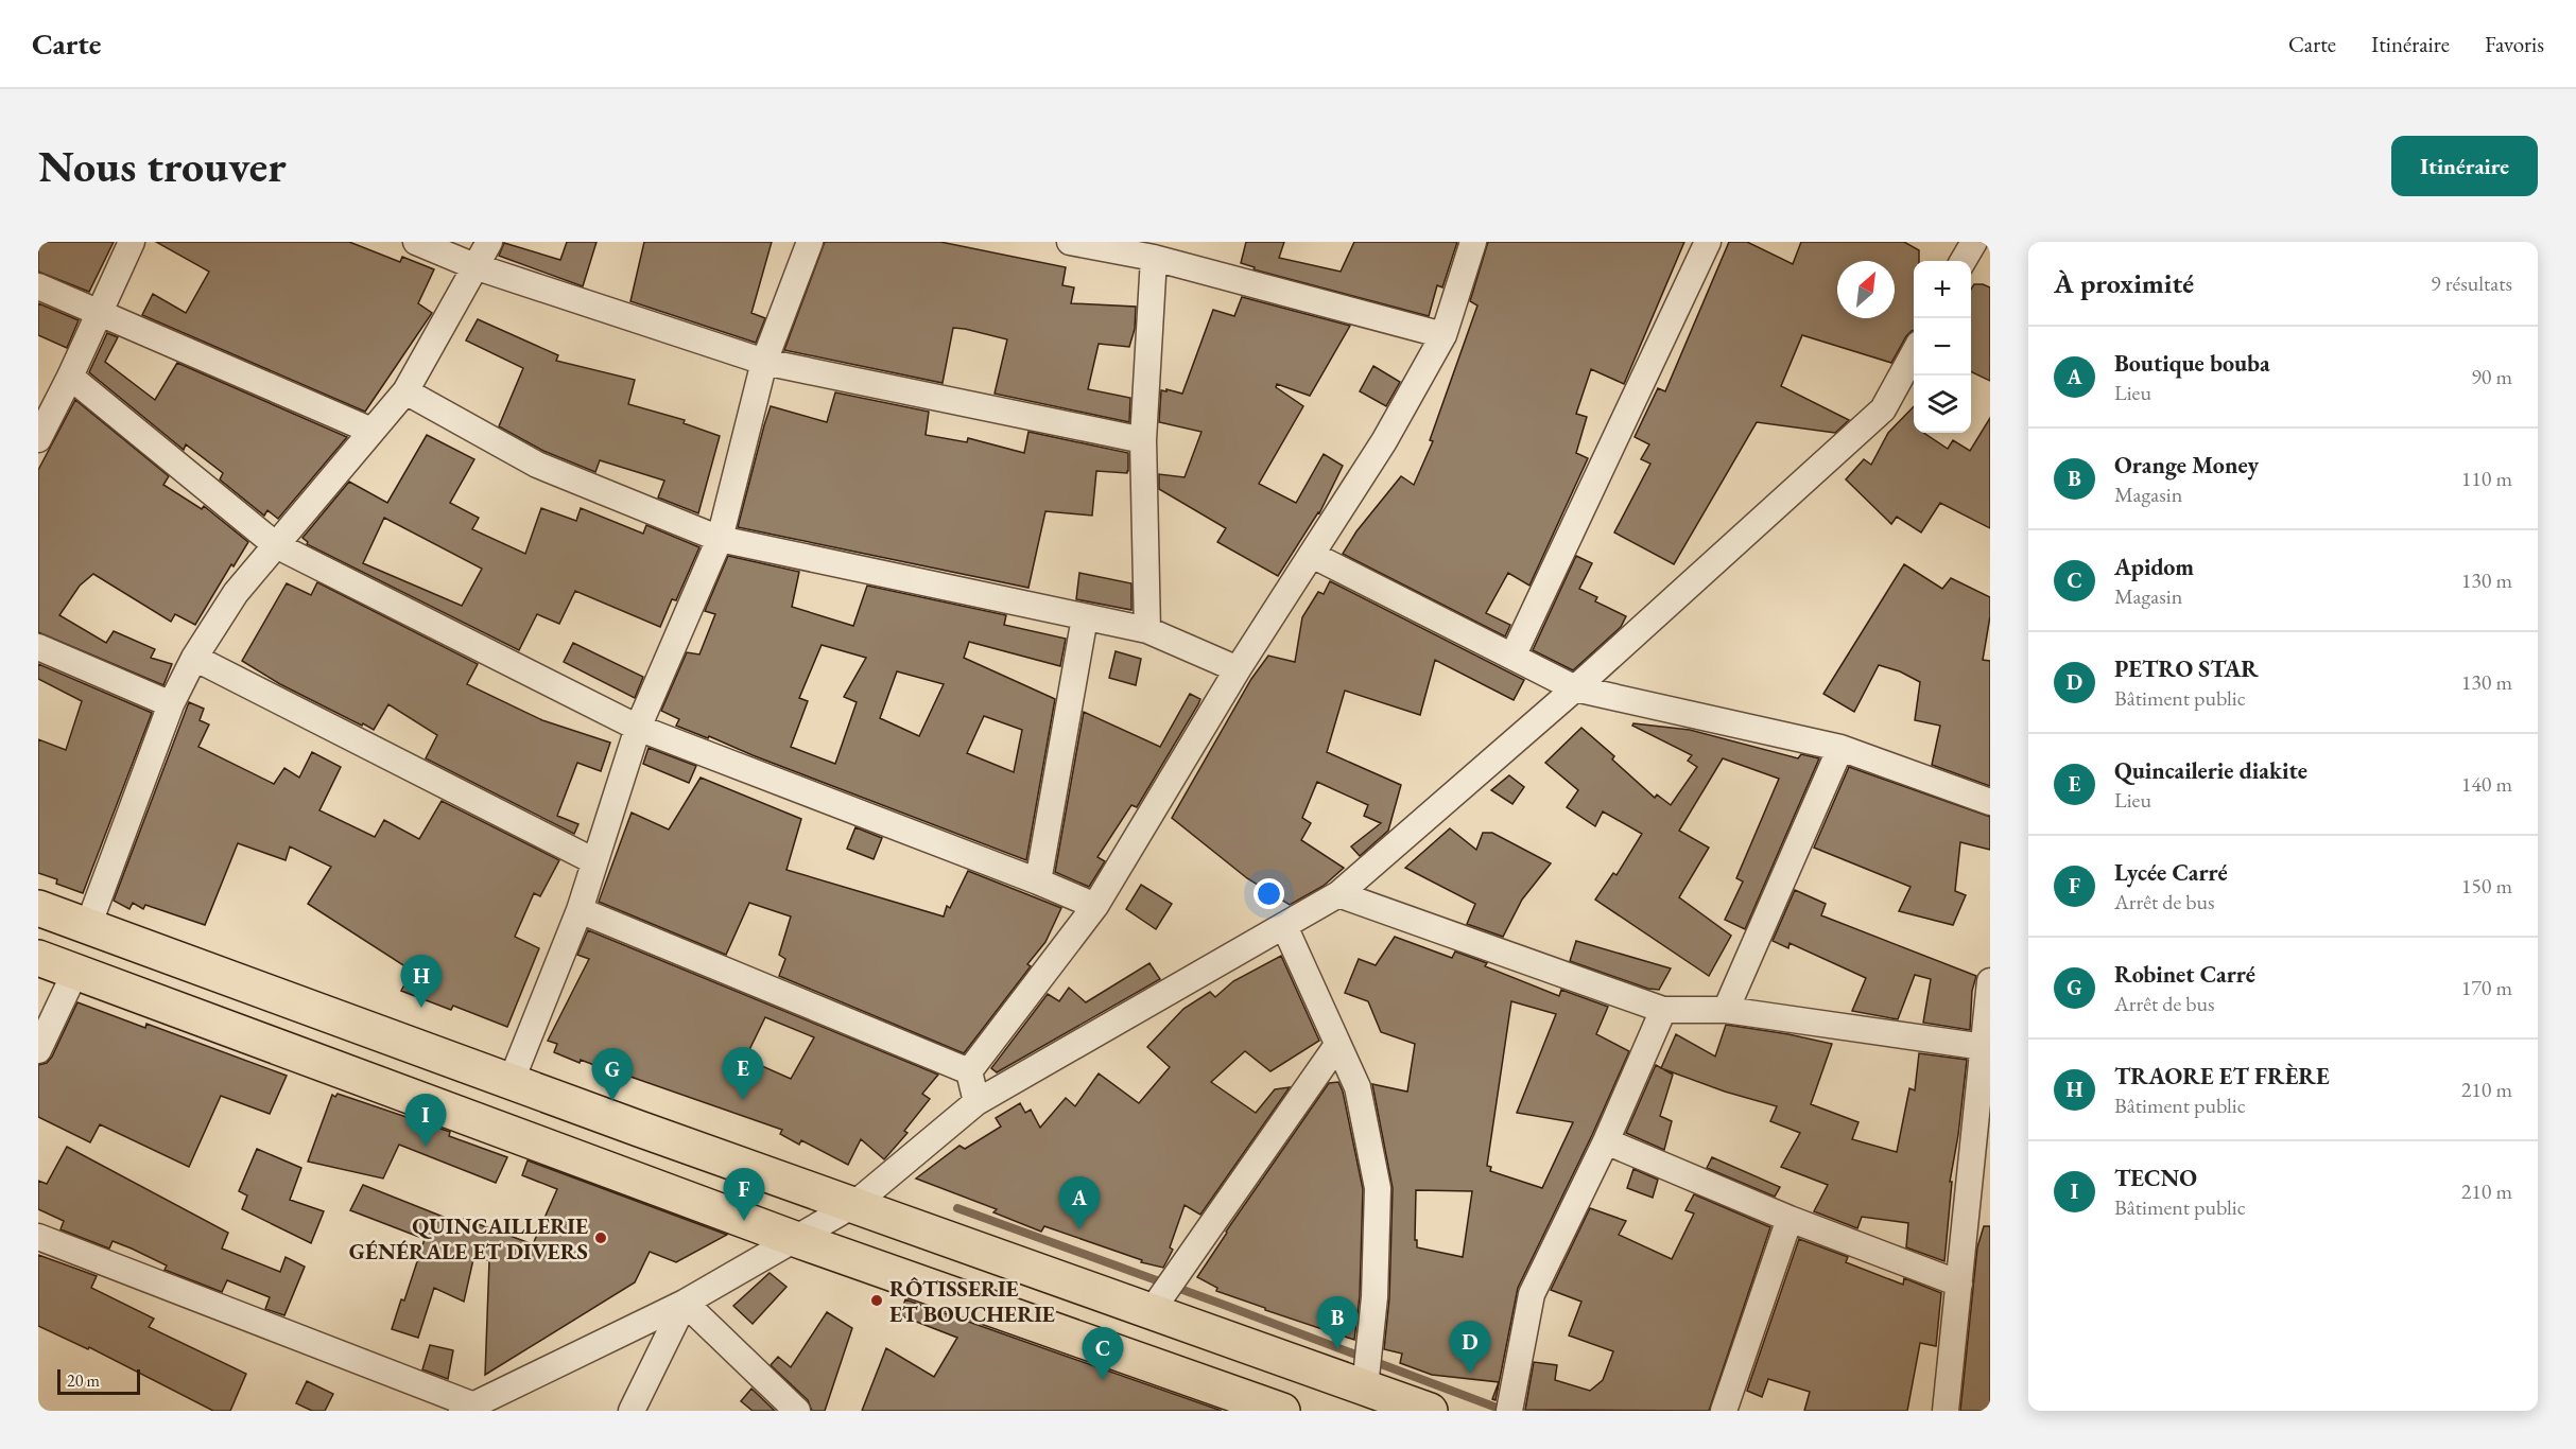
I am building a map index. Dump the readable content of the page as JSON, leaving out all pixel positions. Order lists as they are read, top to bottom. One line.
{"places":["QUINCAILLERIE GÉNÉRALE ET DIVERS","RÔTISSERIE ET BOUCHERIE"],"scale_bar":"20 m","north":"top right","page":{"header":"Carte","nav":["Carte","Itinéraire","Favoris"],"buttons":"Itinéraire","title":"Nous trouver","heading":["À proximité","9 résultats"],"map_buttons":["+","−"],"list":[{"mark":"A","name":"Boutique bouba","note":"Lieu","value":"90 m"},{"mark":"B","name":"Orange Money","note":"Magasin","value":"110 m"},{"mark":"C","name":"Apidom","note":"Magasin","value":"130 m"},{"mark":"D","name":"PETRO STAR","note":"Bâtiment public","value":"130 m"},{"mark":"E","name":"Quincailerie diakite","note":"Lieu","value":"140 m"},{"mark":"F","name":"Lycée Carré","note":"Arrêt de bus","value":"150 m"},{"mark":"G","name":"Robinet Carré","note":"Arrêt de bus","value":"170 m"},{"mark":"H","name":"TRAORE ET FRÈRE","note":"Bâtiment public","value":"210 m"},{"mark":"I","name":"TECNO","note":"Bâtiment public","value":"210 m"}],"pins":["H","E","G","I","F","A","B","D","C"],"scale":"20 m"}}
